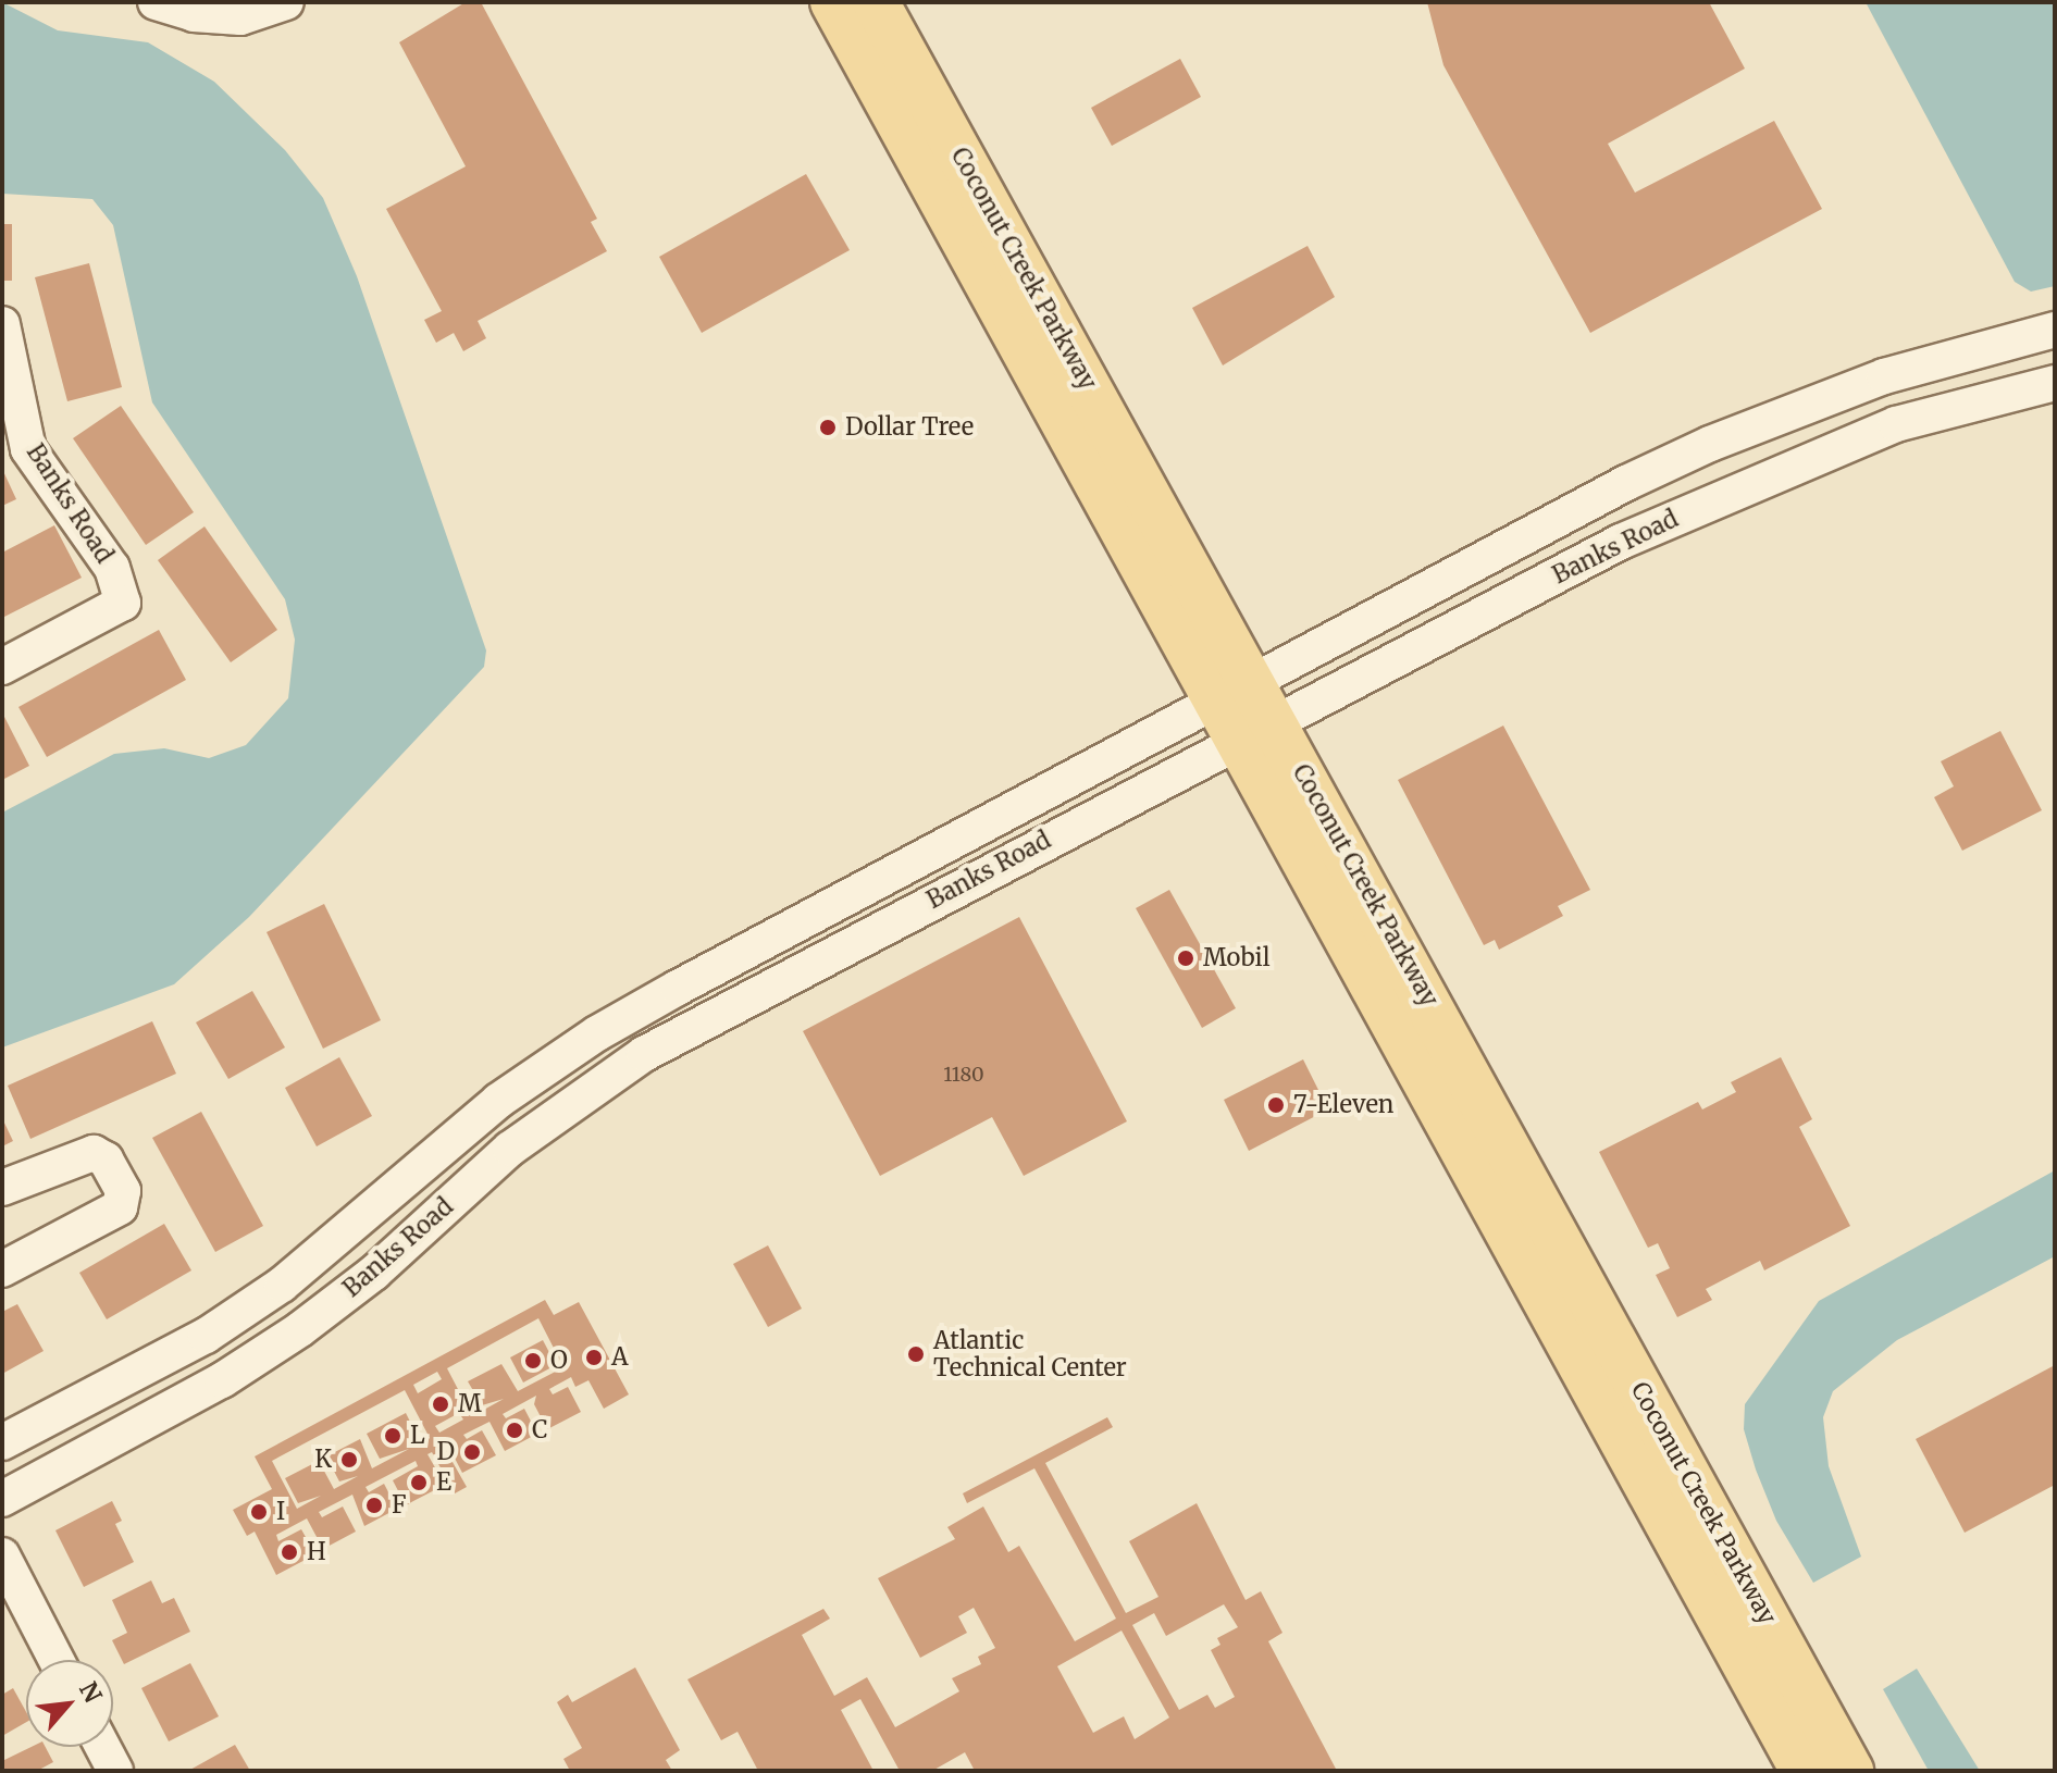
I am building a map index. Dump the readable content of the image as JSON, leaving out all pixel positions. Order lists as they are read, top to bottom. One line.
{"streets":{"main road":["Coconut Creek Parkway"],"street":["Banks Road"]},"crossings":[["Coconut Creek Parkway","Banks Road"]],"places":["Dollar Tree","Mobil","7-Eleven","Atlantic Technical Center","A","O","M","C","L","D","K","E","F","I","H"],"house_numbers":["1180"],"north":"top right"}
